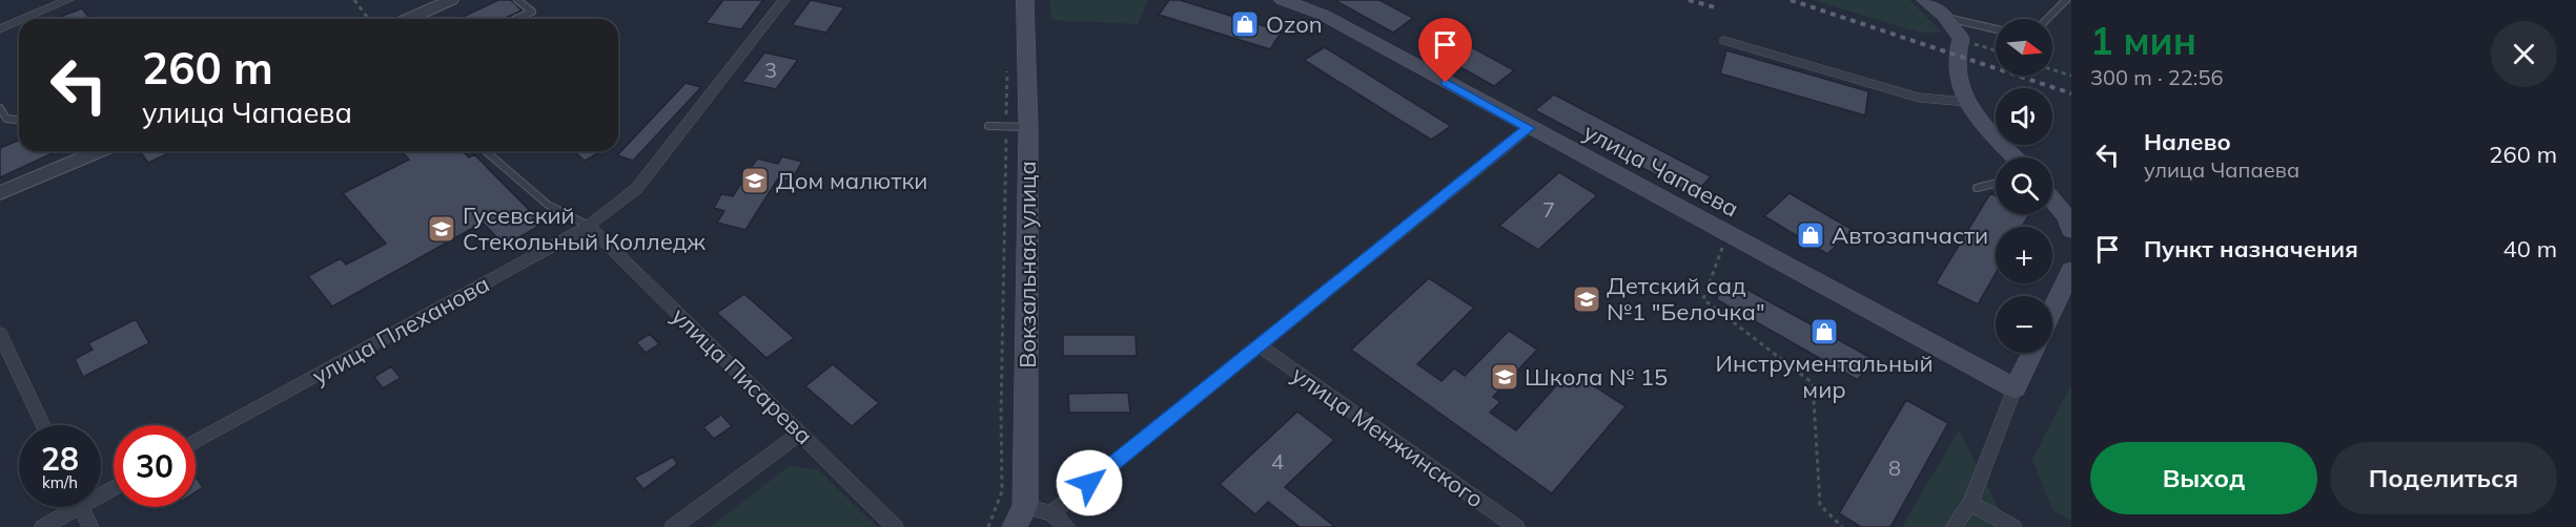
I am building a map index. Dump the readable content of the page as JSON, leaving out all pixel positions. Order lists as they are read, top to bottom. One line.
{"streets":{"main road":["улица Чапаева","Вокзальная улица"],"street":["улица Плеханова","улица Писарева","улица Менжинского"]},"crossings":[["улица Плеханова","улица Писарева"]],"places":{"shop":["Ozon","Автозапчасти","Инструментальный мир"],"school or university":["Дом малютки","Гусевский Стекольный Колледж","Детский сад №1 \"Белочка\"","Школа № 15"]},"house_numbers":["3","7","4","8"],"north":"right","page":{"heading":["1 мин","300 m · 22:56"],"map_buttons":["+","−"],"turn":["260 m","улица Чапаева"],"list":[{"name":"Налево","note":"улица Чапаева","value":"260 m"},{"name":"Пункт назначения","value":"40 m"}],"speed":"28 km/h","limit":"30","buttons":["Выход","Поделиться"]}}
